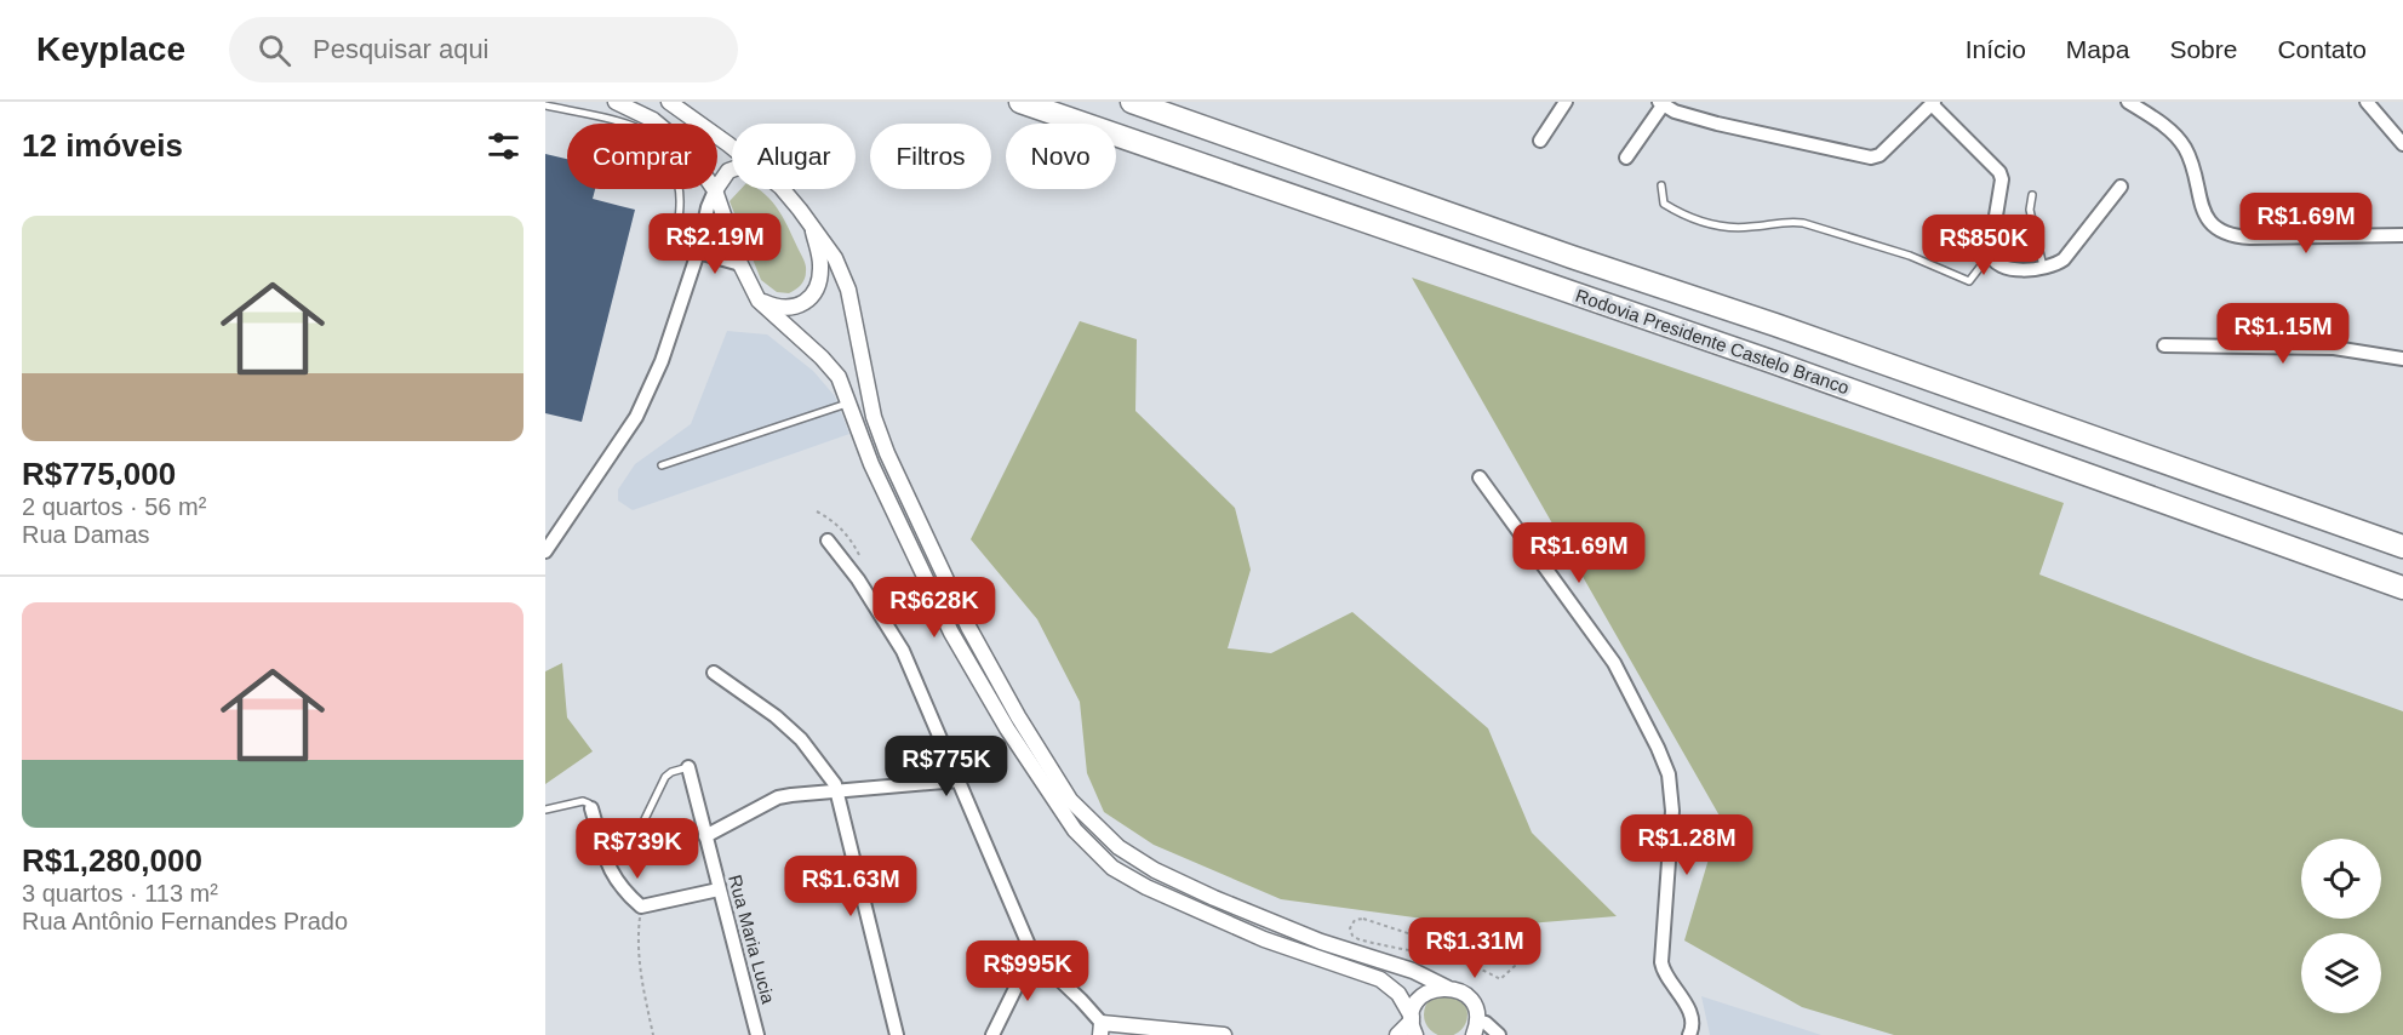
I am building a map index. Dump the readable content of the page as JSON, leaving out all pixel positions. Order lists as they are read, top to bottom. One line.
{"streets":{"highway":["Rodovia Presidente Castelo Branco"],"street":["Rua Maria Lucia"]},"page":{"header":"Keyplace","search":"Pesquisar aqui","nav":["Início","Mapa","Sobre","Contato"],"heading":"12 imóveis","chip":["Comprar","Alugar","Filtros","Novo"],"list":[{"name":"R$775,000","note":"2 quartos · 56 m² · Rua Damas"},{"name":"R$1,280,000","note":"3 quartos · 113 m² · Rua Antônio Fernandes Prado"}],"price":["R$1.69M","R$2.19M","R$850K","R$1.15M","R$1.69M","R$628K","R$775K","R$1.28M","R$739K","R$1.63M","R$1.31M","R$995K"]}}
